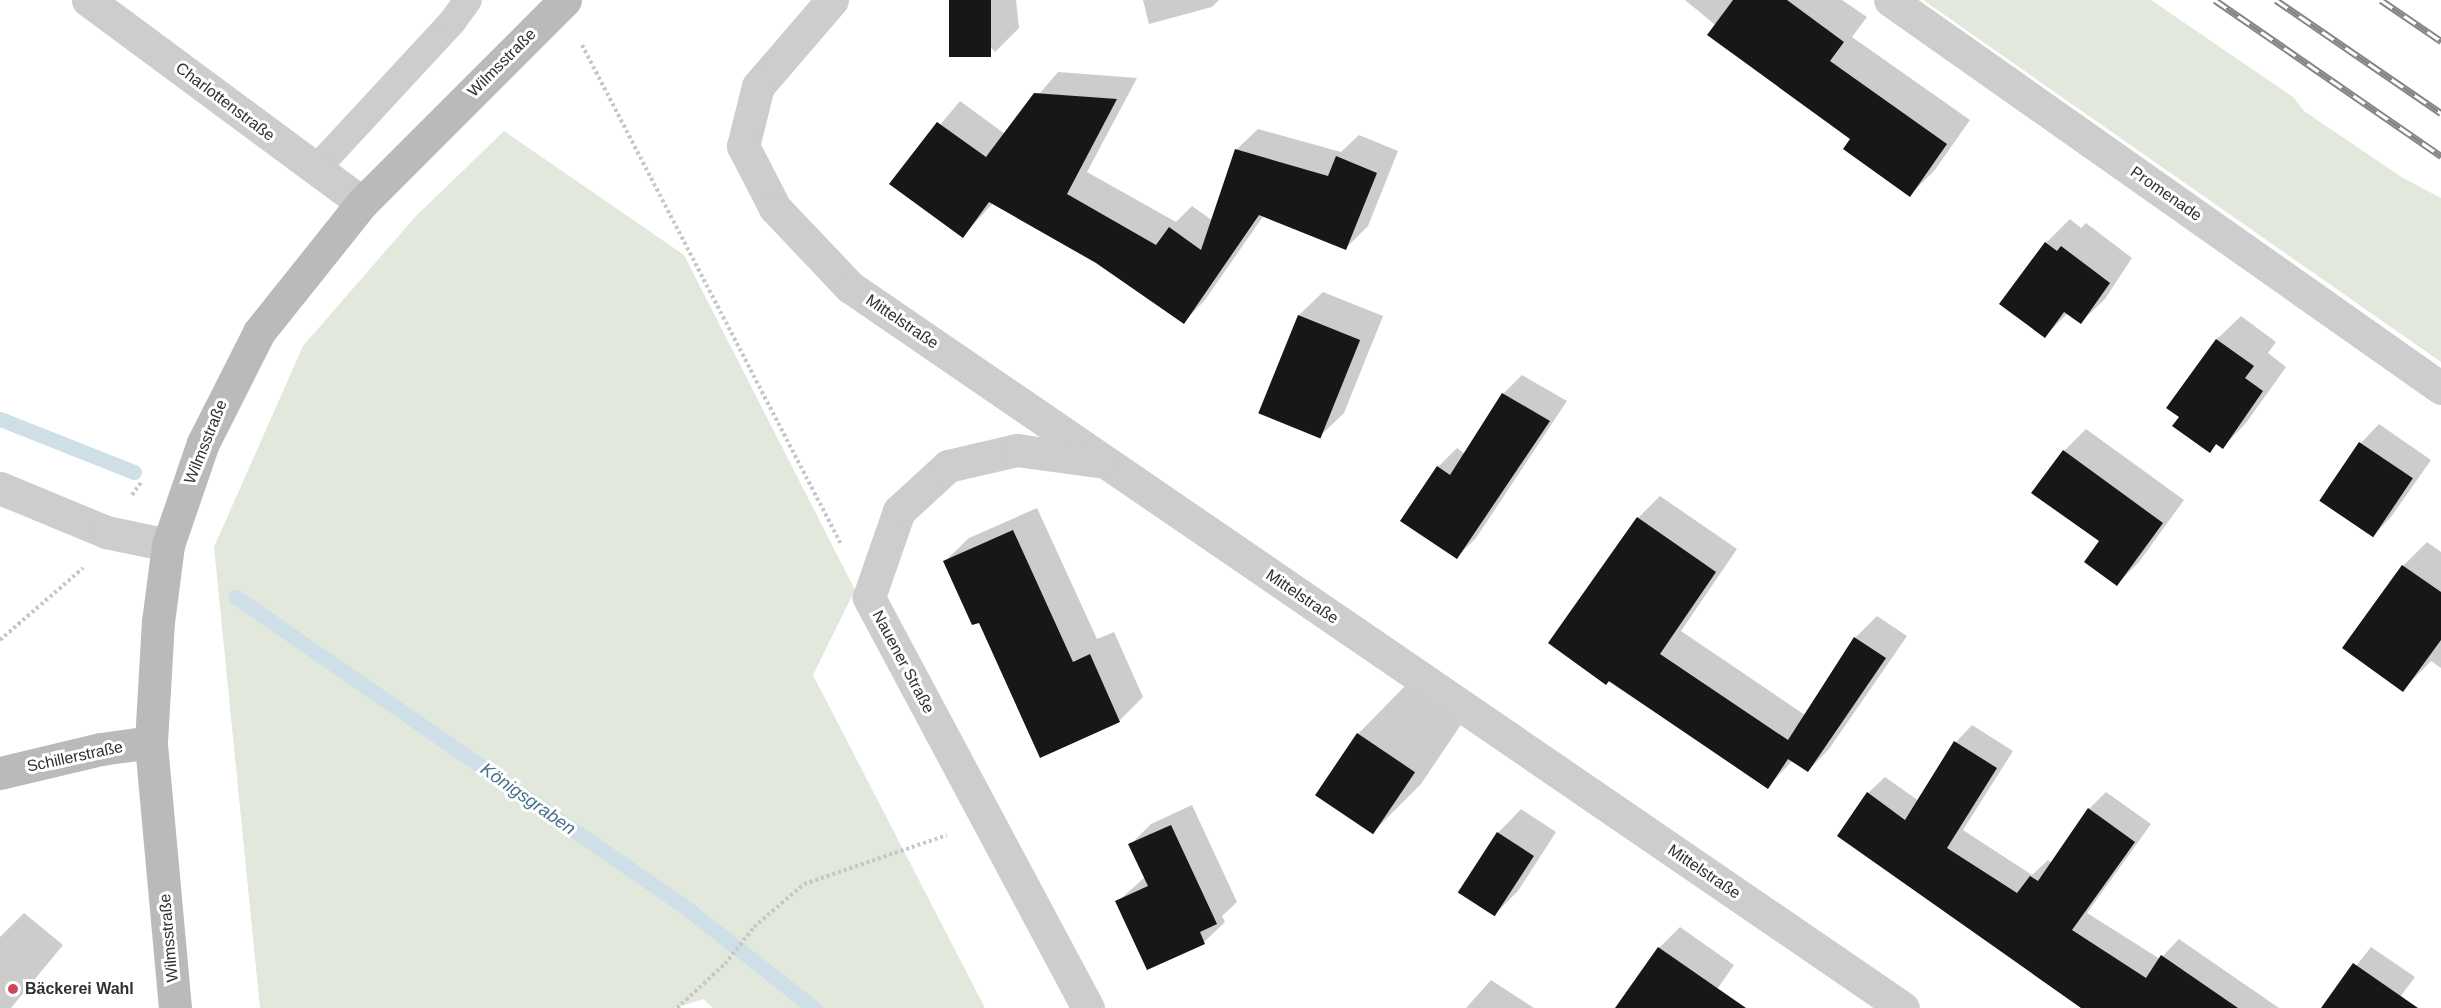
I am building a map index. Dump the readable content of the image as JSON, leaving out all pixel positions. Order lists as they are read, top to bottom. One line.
{"streets":{"street":["Wilmsstraße","Charlottenstraße","Promenade","Mittelstraße","Nauener Straße","Schillerstraße"]},"crossings":[["Wilmsstraße","Charlottenstraße"],["Wilmsstraße","Schillerstraße"],["Mittelstraße","Nauener Straße"]],"water":["Königsgraben"],"places":["Bäckerei Wahl"]}
